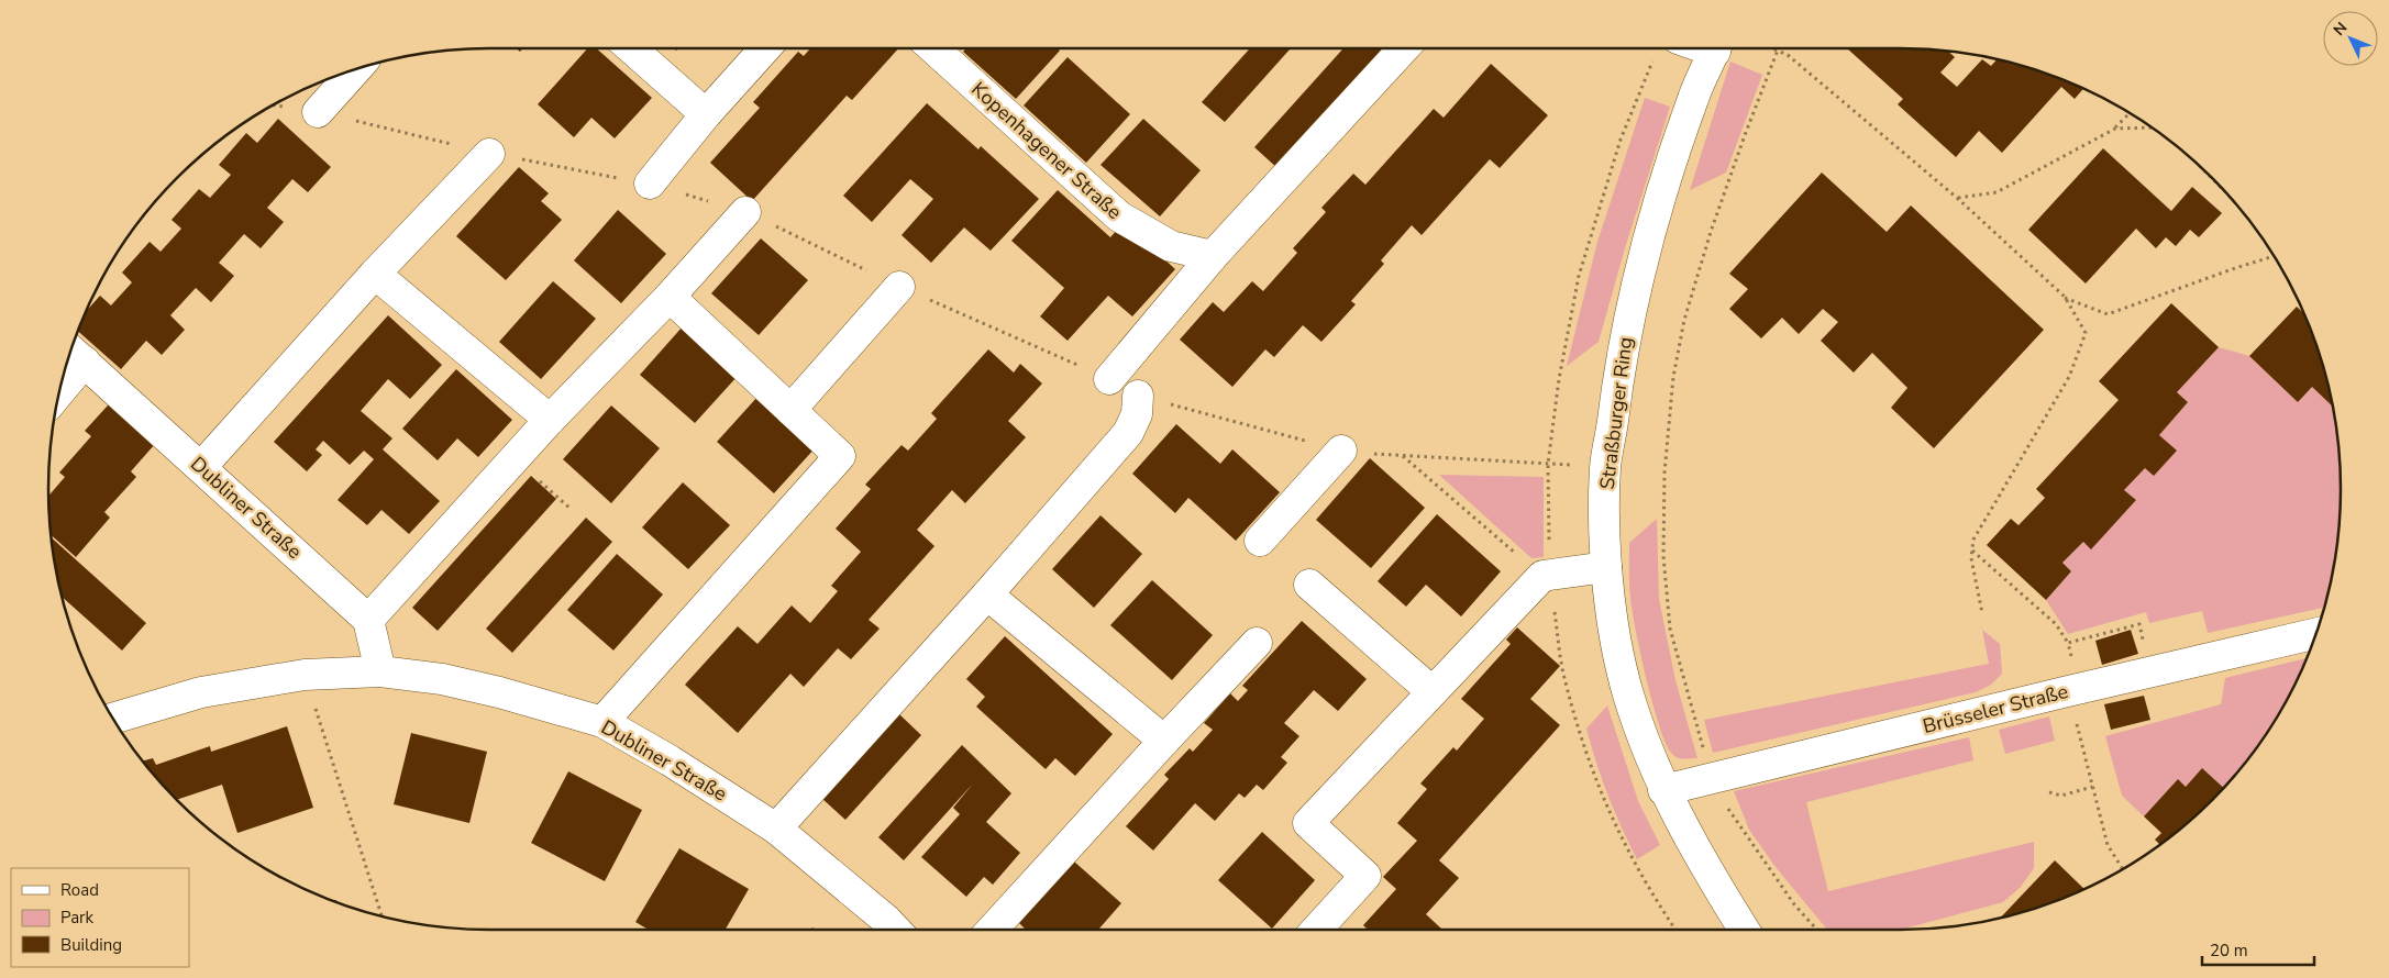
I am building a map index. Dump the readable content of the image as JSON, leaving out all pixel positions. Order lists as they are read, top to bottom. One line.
{"streets":{"street":["Kopenhagener Straße","Straßburger Ring","Dubliner Straße","Brüsseler Straße"]},"crossings":[["Straßburger Ring","Brüsseler Straße"]],"legend":["Road","Park","Building"],"scale_bar":"20 m","north":"top left"}
